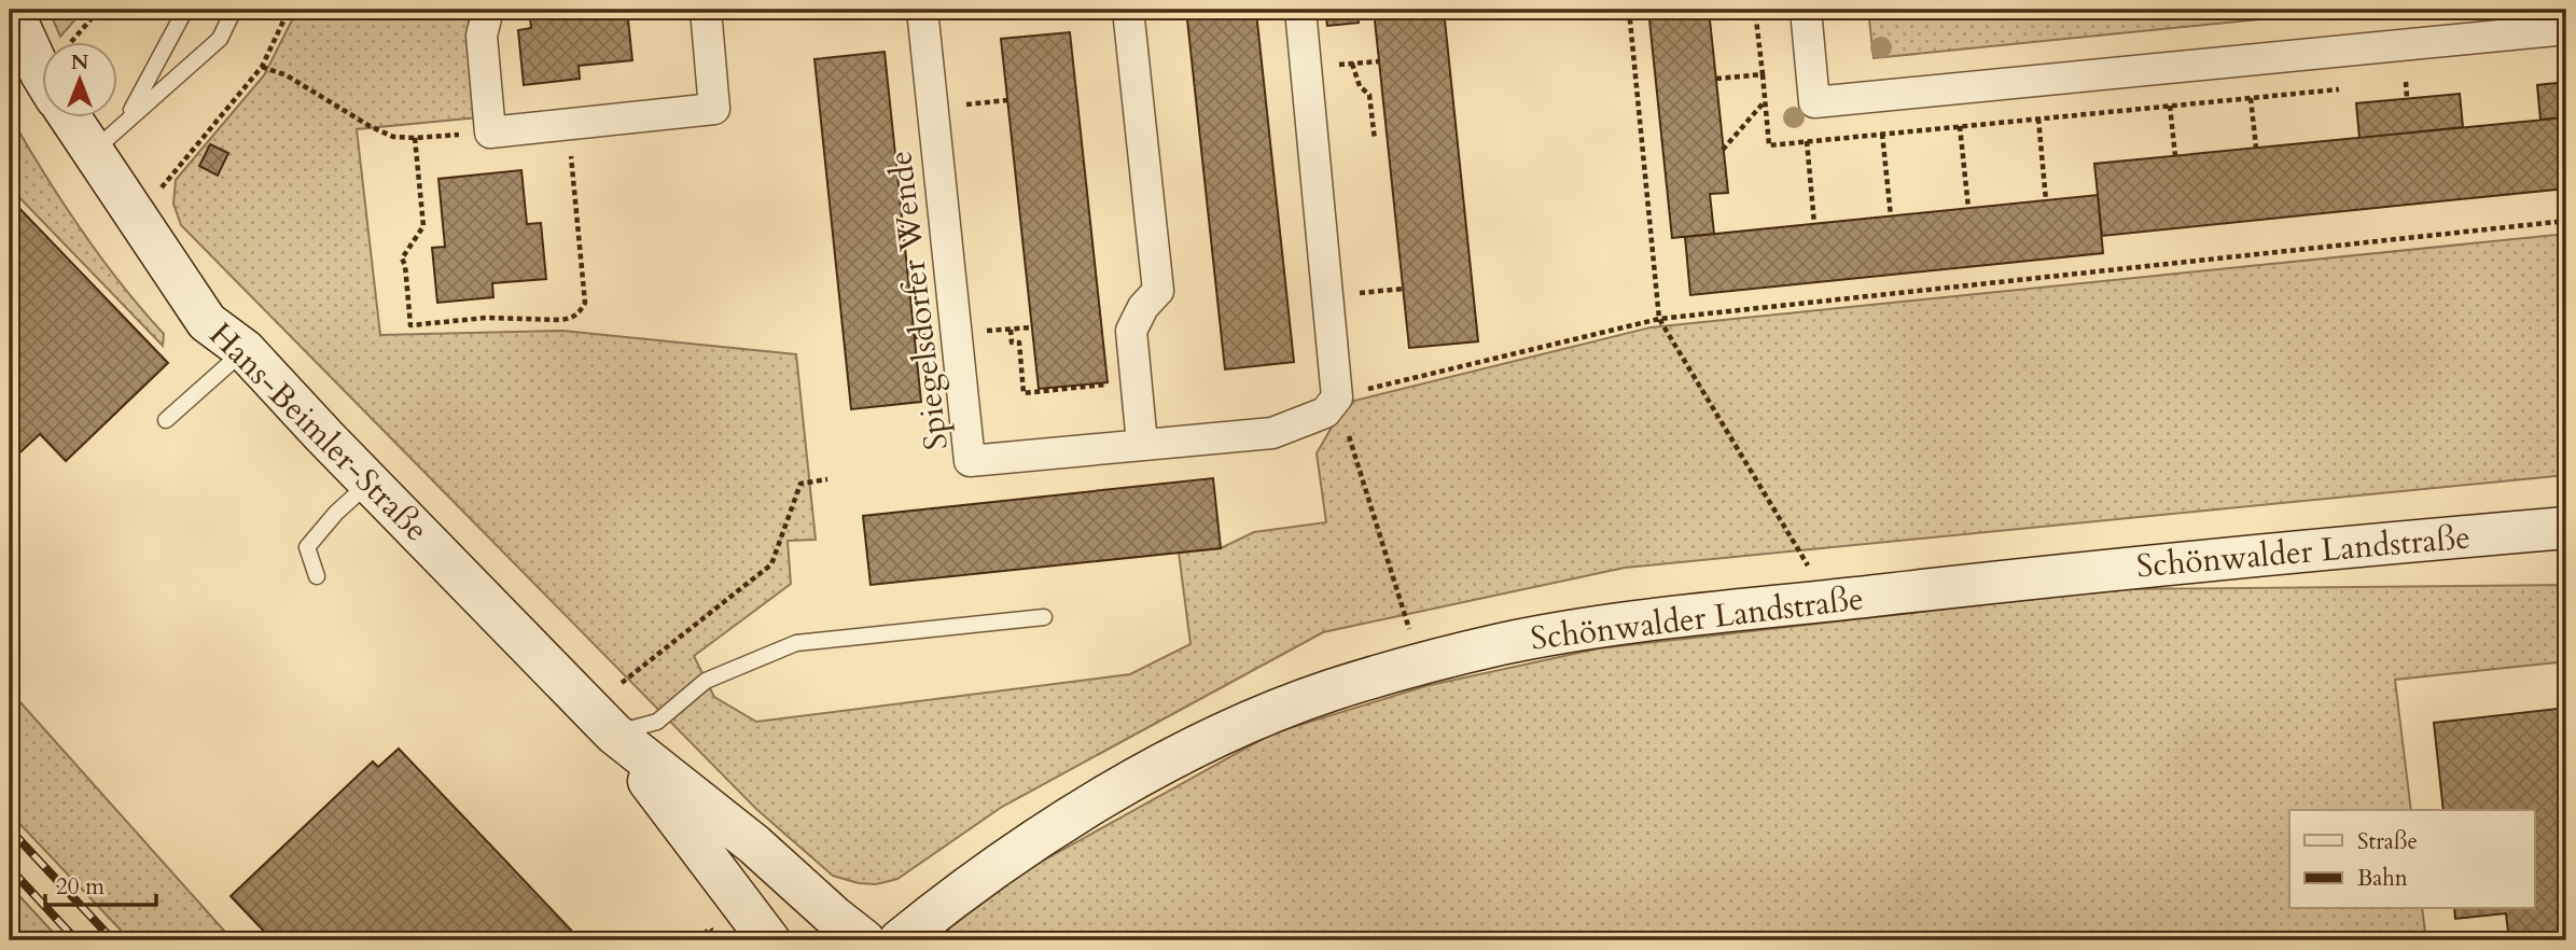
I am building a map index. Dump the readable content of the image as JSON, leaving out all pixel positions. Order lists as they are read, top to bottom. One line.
{"streets":{"main road":["Hans-Beimler-Straße","Schönwalder Landstraße"],"street":["Spiegelsdorfer Wende"]},"legend":["Straße","Bahn"],"scale_bar":"20 m","north":"top"}
